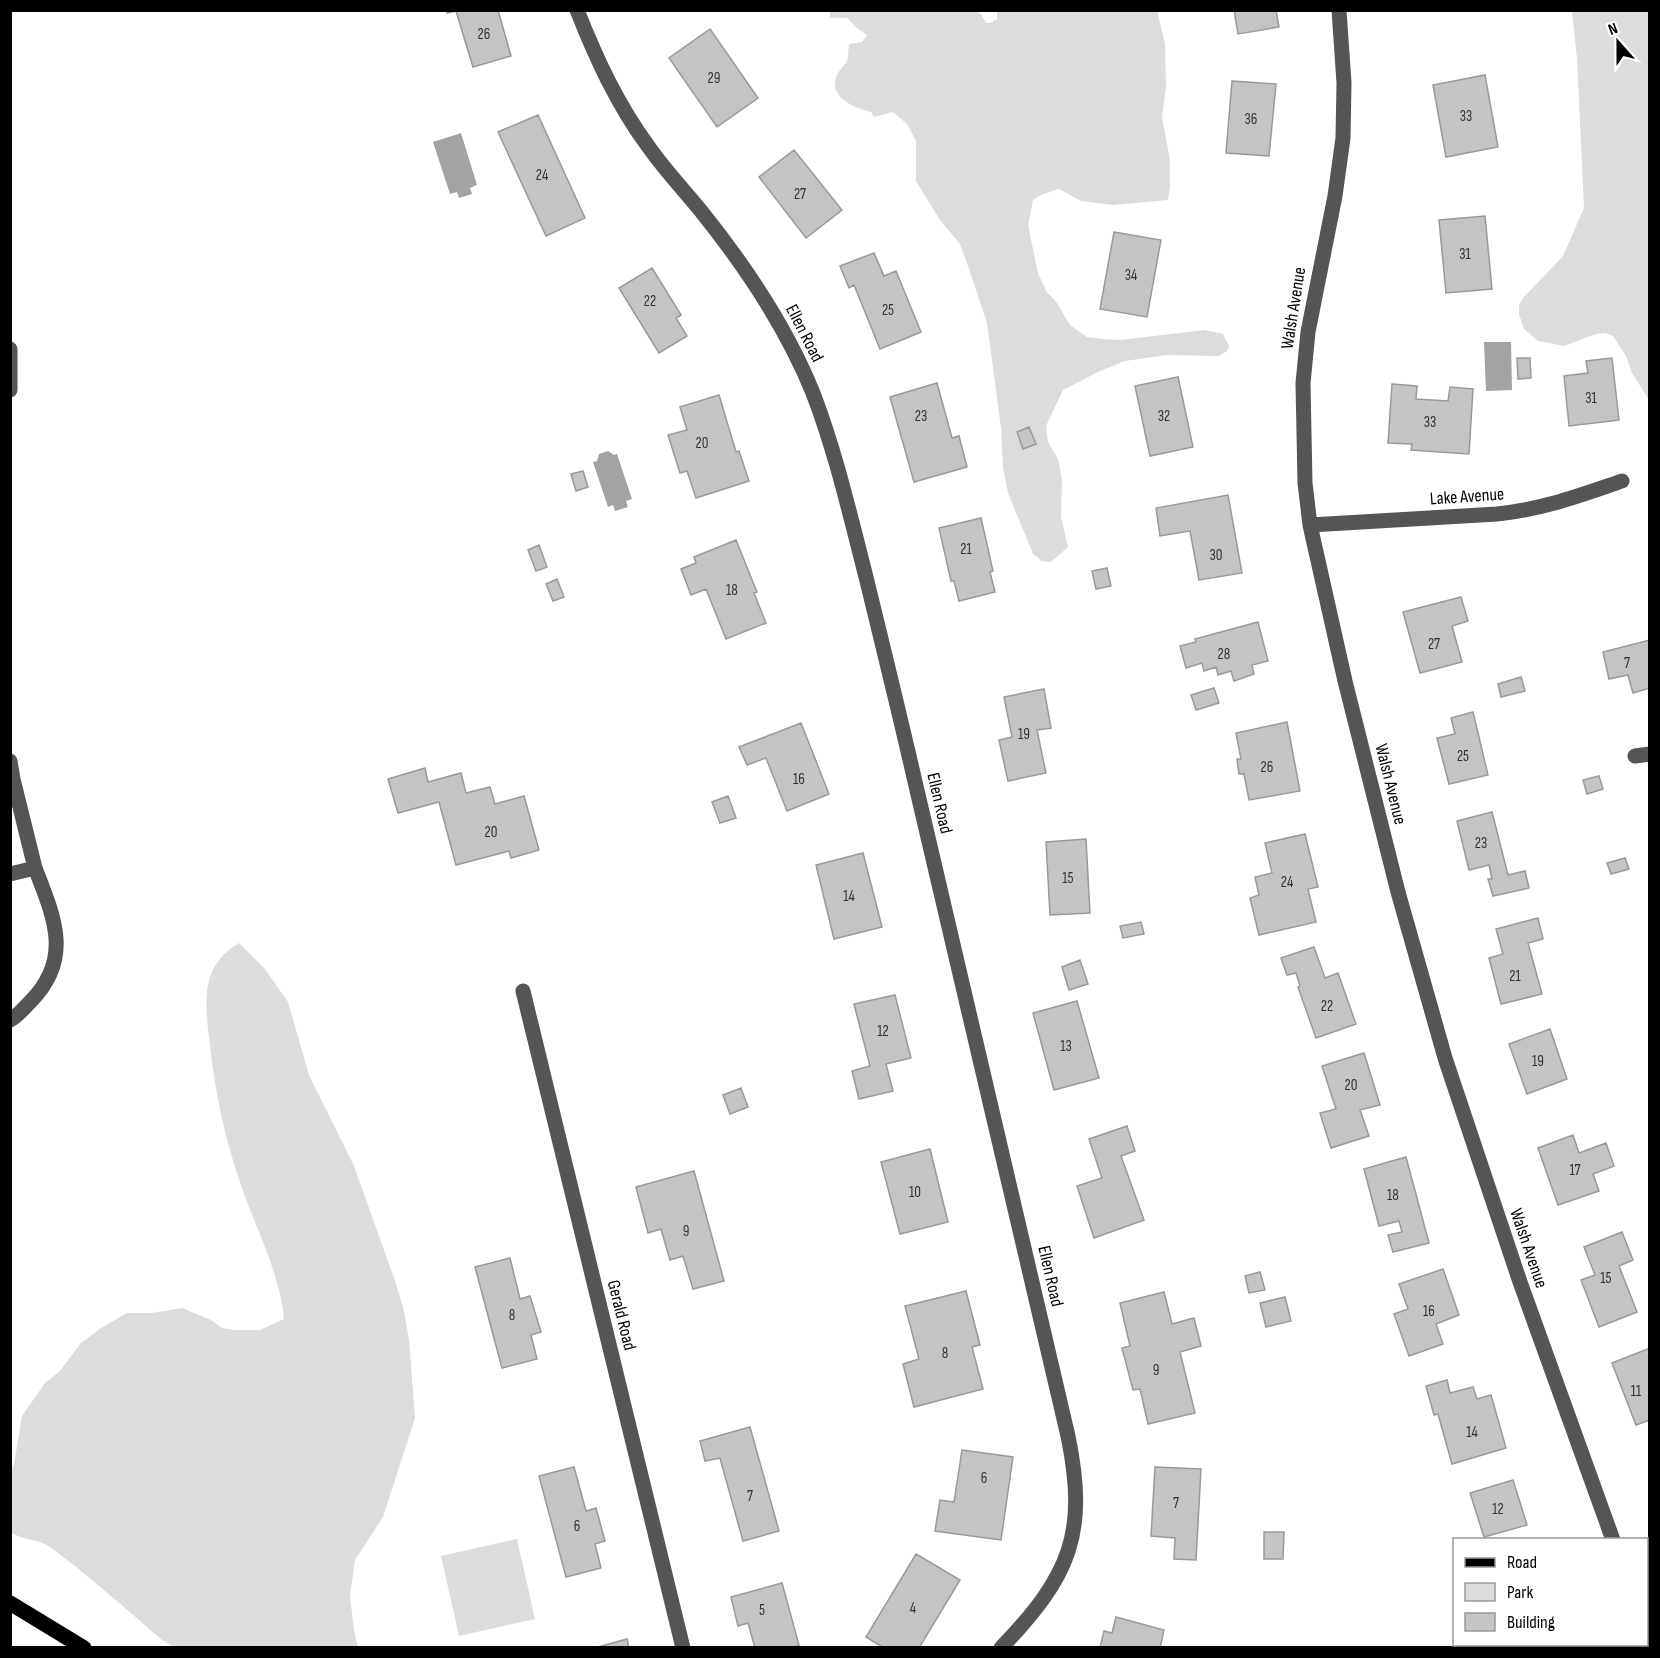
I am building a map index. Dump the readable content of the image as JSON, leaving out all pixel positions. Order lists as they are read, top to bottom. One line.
{"streets":{"street":["Walsh Avenue","Ellen Road","Lake Avenue","Gerald Road"]},"crossings":[["Walsh Avenue","Lake Avenue"]],"house_numbers":["26","29","33","36","24","27","31","34","22","25","31","23","32","33","20","21","30","18","27","28","7","19","25","26","16","20","23","15","24","14","21","22","12","13","19","20","17","10","18","9","15","16","8","8","9","11","14","6","7","7","12","6","4","5"],"legend":["Road","Park","Building"],"north":"top"}
